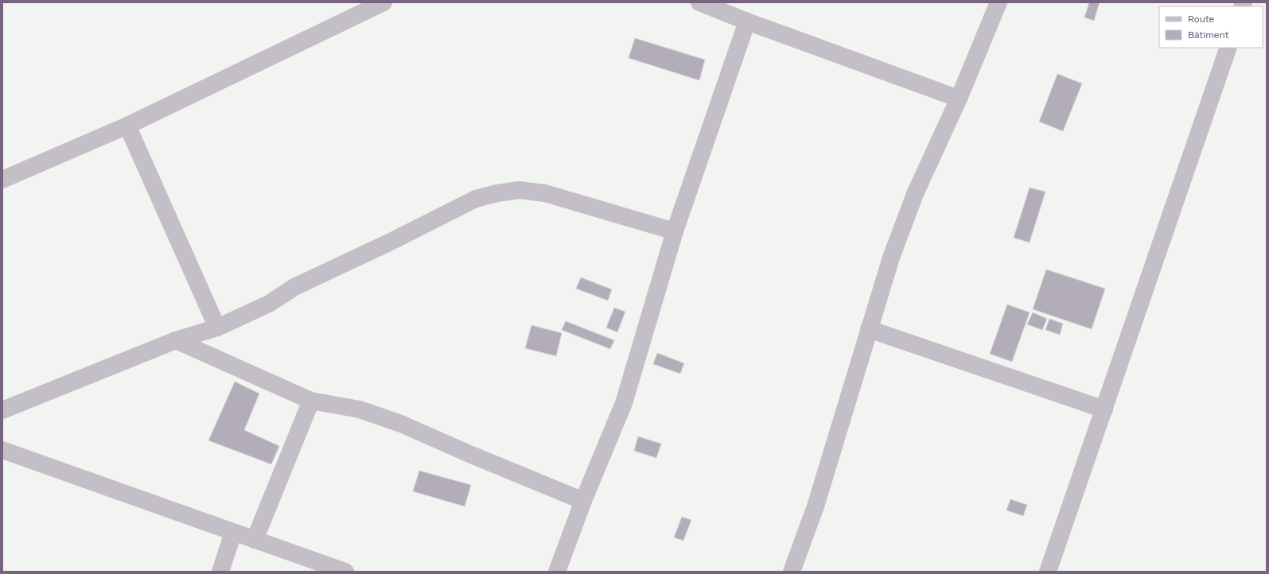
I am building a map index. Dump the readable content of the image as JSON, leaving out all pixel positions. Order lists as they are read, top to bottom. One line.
{"legend":["Route","Bâtiment"]}
